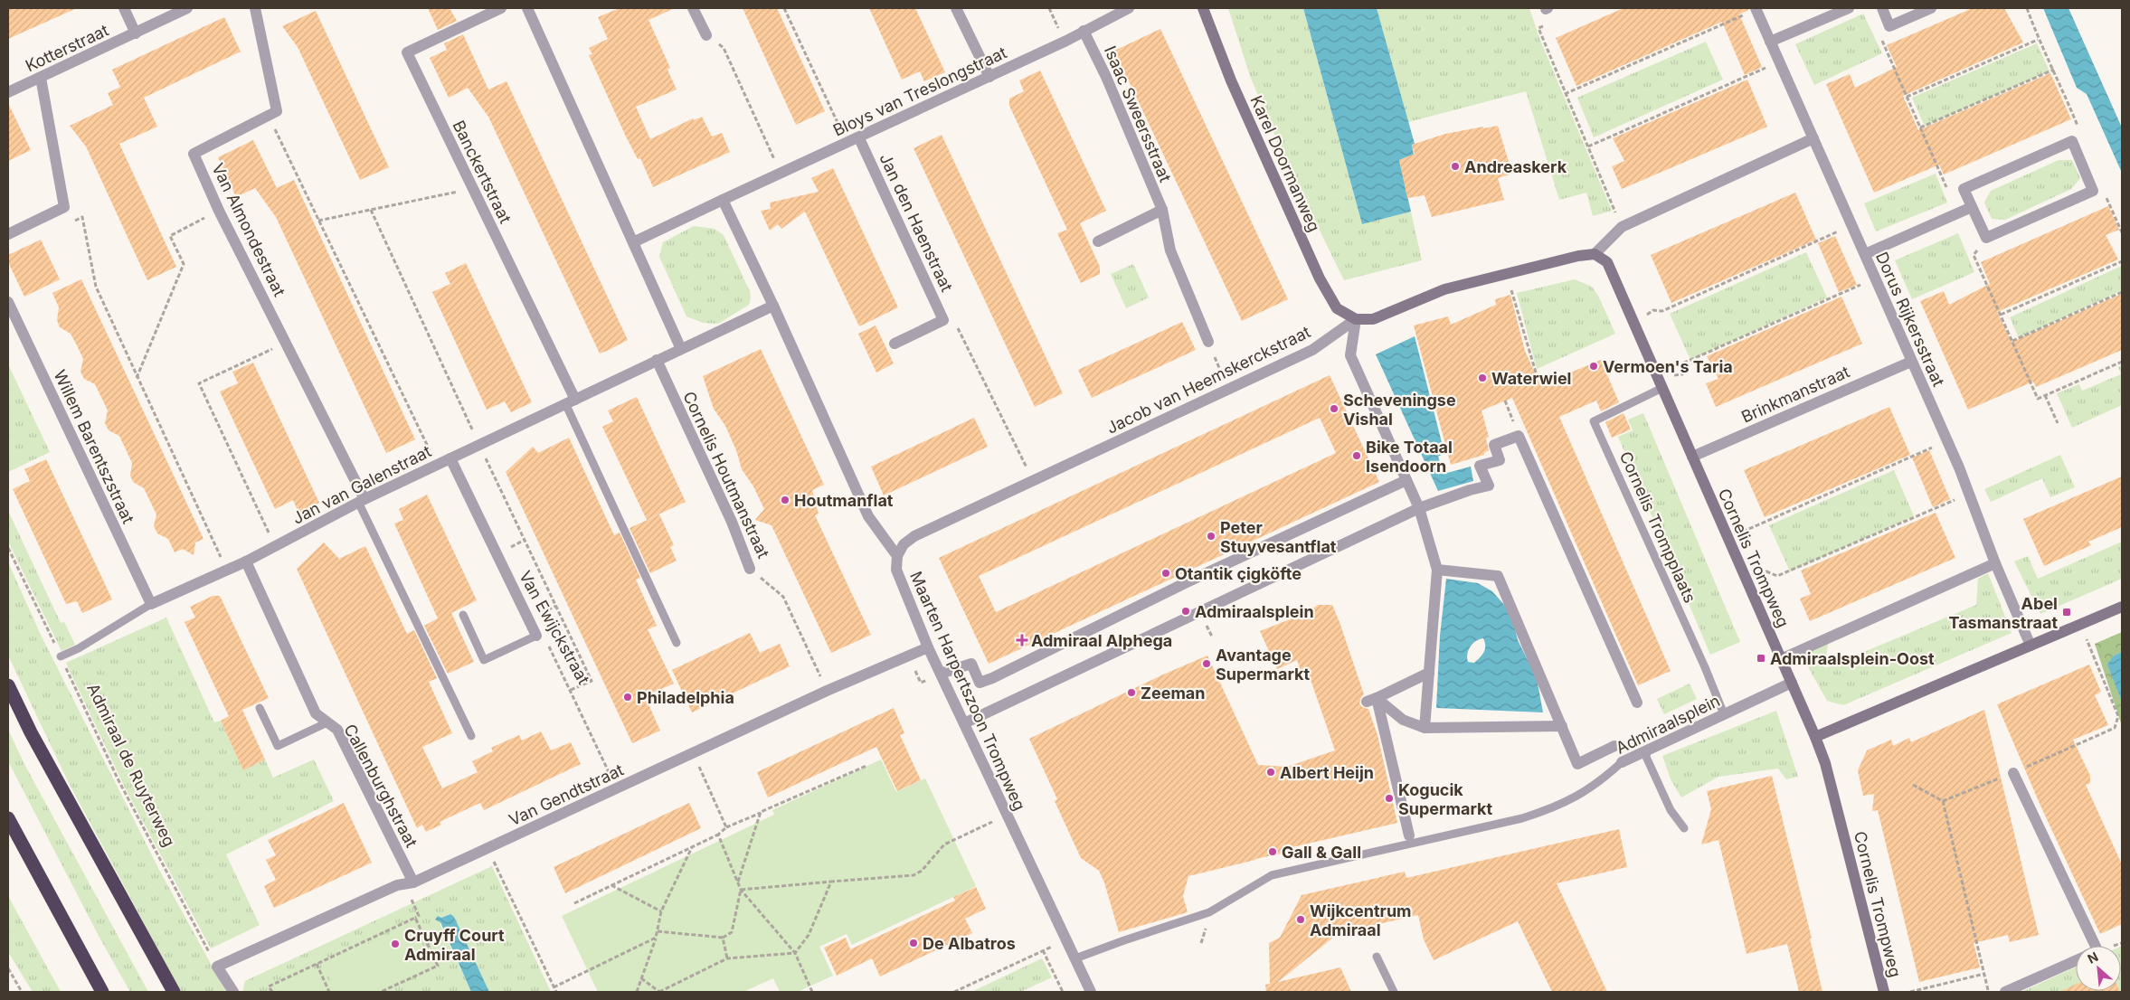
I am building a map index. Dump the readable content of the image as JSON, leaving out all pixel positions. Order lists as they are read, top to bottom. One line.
{"streets":{"street":["Kotterstraat","Bloys van Treslongstraat","Isaac Sweersstraat","Karel Doormanweg","Banckertstraat","Jan den Haenstraat","Van Almondestraat","Dorus Rijkersstraat","Jacob van Heemskerckstraat","Brinkmanstraat","Willem Barentszstraat","Cornelis Houtmanstraat","Jan van Galenstraat","Cornelis Trompweg","Van Ewijckstraat","Maarten Harpertszoon Trompweg","Admiraalsplein","Callenburghstraat","Van Gendtstraat"],"lane":["Cornelis Trompplaats"],"path":["Admiraal de Ruyterweg"]},"crossings":[["Bloys van Treslongstraat","Isaac Sweersstraat"],["Bloys van Treslongstraat","Jan den Haenstraat"],["Bloys van Treslongstraat","Maarten Harpertszoon Trompweg"],["Karel Doormanweg","Jacob van Heemskerckstraat"],["Banckertstraat","Jan van Galenstraat"],["Van Almondestraat","Jan van Galenstraat"],["Dorus Rijkersstraat","Brinkmanstraat"],["Jacob van Heemskerckstraat","Maarten Harpertszoon Trompweg"],["Brinkmanstraat","Cornelis Trompweg"],["Willem Barentszstraat","Jan van Galenstraat"],["Cornelis Houtmanstraat","Jan van Galenstraat"],["Cornelis Houtmanstraat","Van Gendtstraat"],["Jan van Galenstraat","Van Ewijckstraat"],["Jan van Galenstraat","Admiraal de Ruyterweg"],["Jan van Galenstraat","Callenburghstraat"],["Cornelis Trompplaats","Cornelis Trompweg"],["Cornelis Trompplaats","Admiraalsplein"],["Cornelis Trompweg","Admiraalsplein"],["Van Ewijckstraat","Van Gendtstraat"],["Maarten Harpertszoon Trompweg","Admiraalsplein"],["Maarten Harpertszoon Trompweg","Van Gendtstraat"],["Admiraal de Ruyterweg","Van Gendtstraat"],["Callenburghstraat","Van Gendtstraat"]],"places":{"other":["Andreaskerk","Vermoen's Taria","Waterwiel","Scheveningse Vishal","Bike Totaal Isendoorn","Houtmanflat","Peter Stuyvesantflat","Otantik çigköfte","Admiraalsplein","Avantage Supermarkt","Zeeman","Philadelphia","Albert Heijn","Kogucik Supermarkt","Gall & Gall","Wijkcentrum Admiraal","De Albatros","Cruyff Court Admiraal"],"transit":["Abel Tasmanstraat","Admiraalsplein-Oost"],"health":["Admiraal Alphega"]},"north":"top left"}
